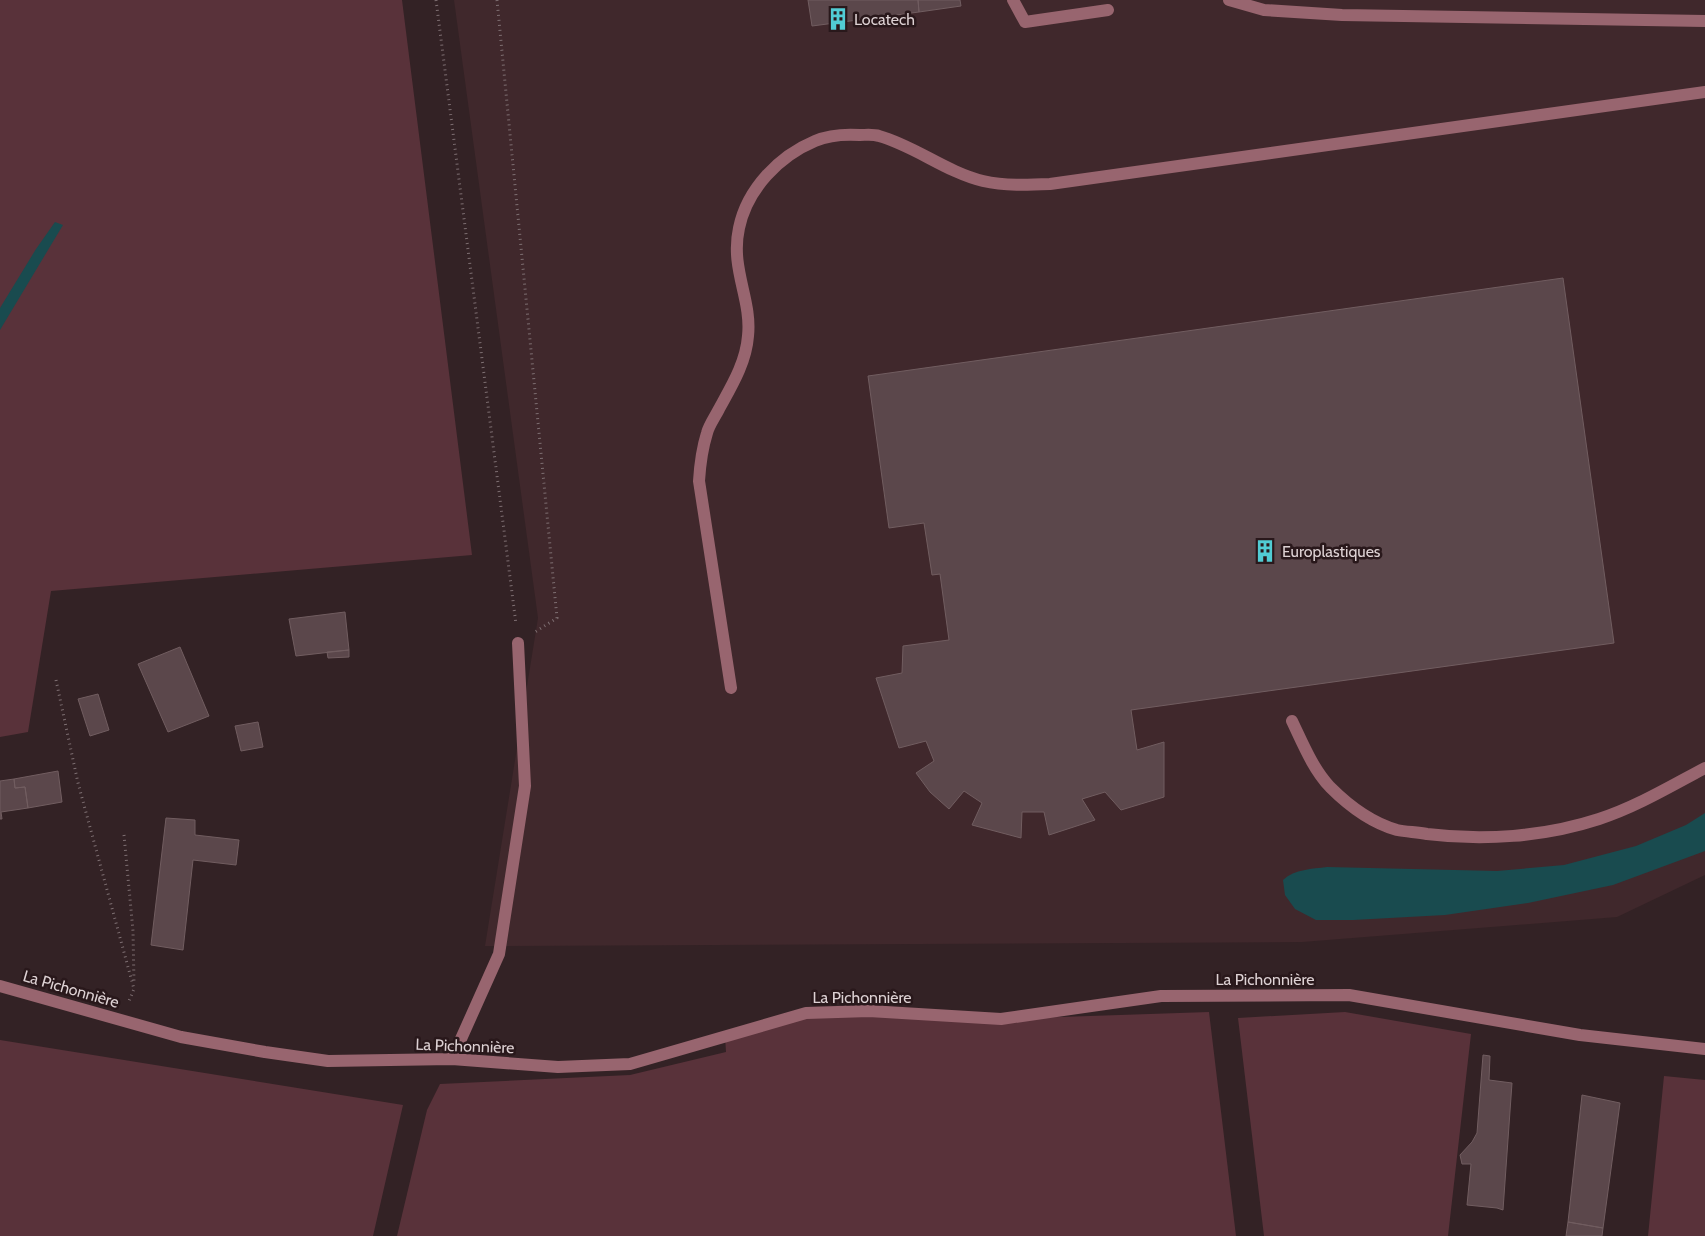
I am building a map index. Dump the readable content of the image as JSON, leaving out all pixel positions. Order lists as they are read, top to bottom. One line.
{"streets":{"street":["La Pichonnière"]},"places":{"building":["Locatech","Europlastiques"]}}
